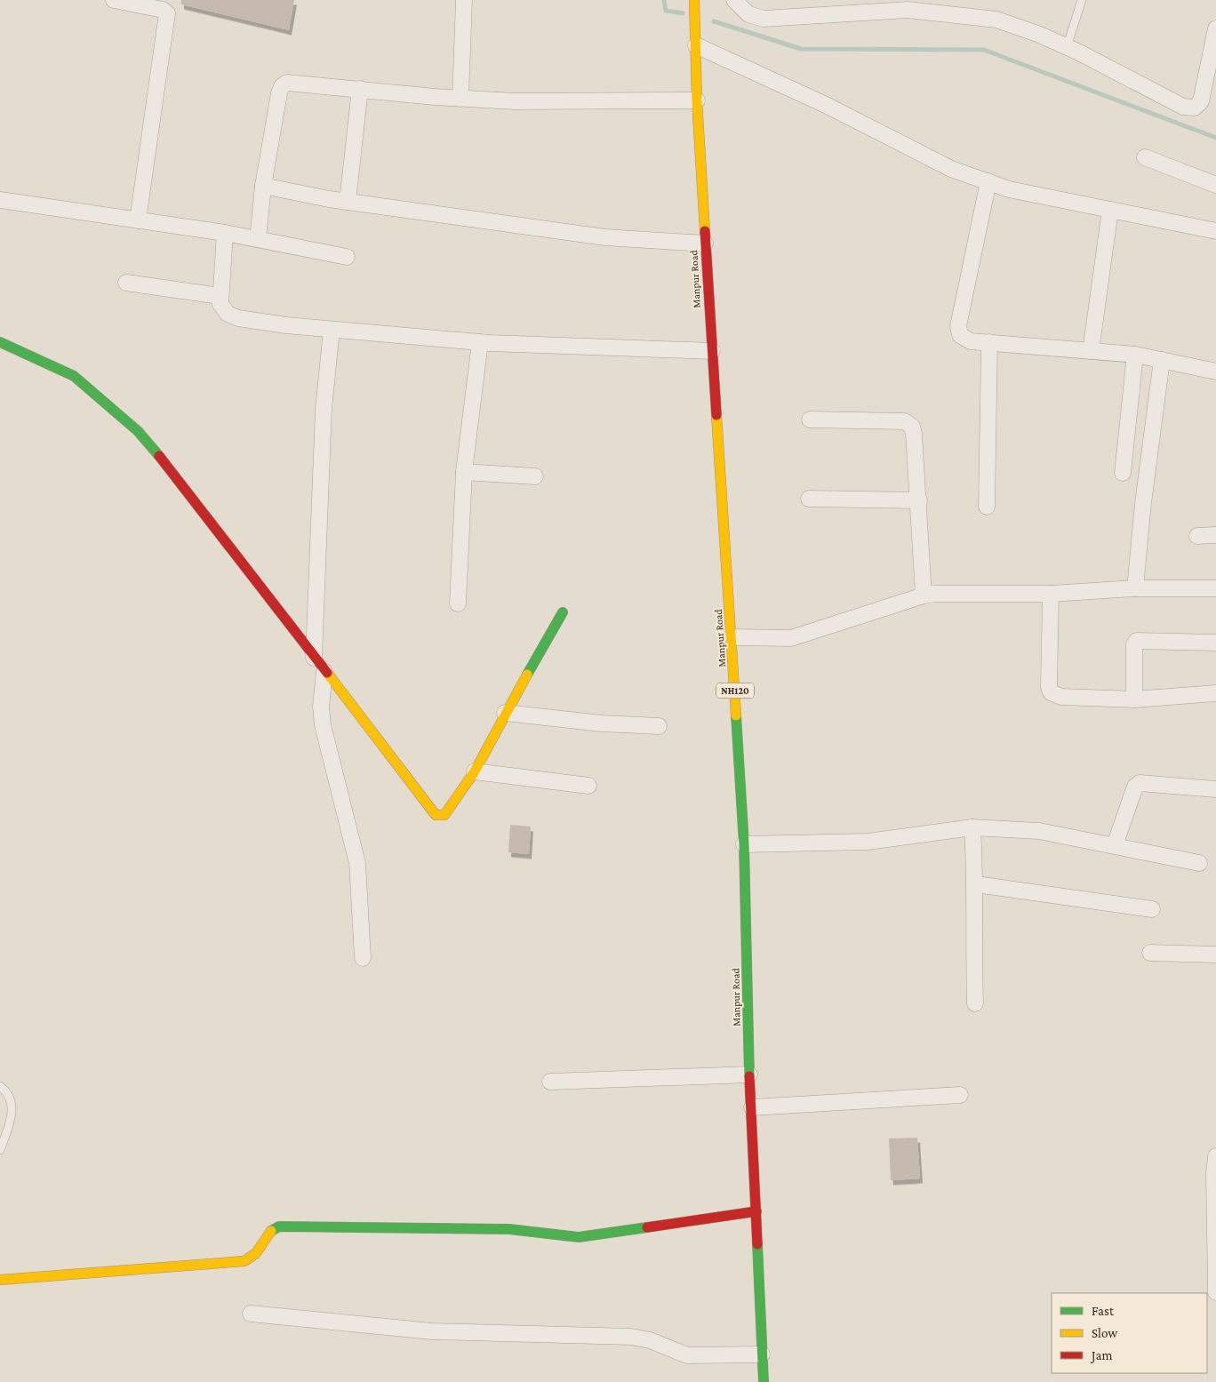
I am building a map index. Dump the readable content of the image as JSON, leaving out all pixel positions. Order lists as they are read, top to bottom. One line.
{"streets":{"main road":["Manpur Road","NH120"]},"legend":["Fast","Slow","Jam"]}
